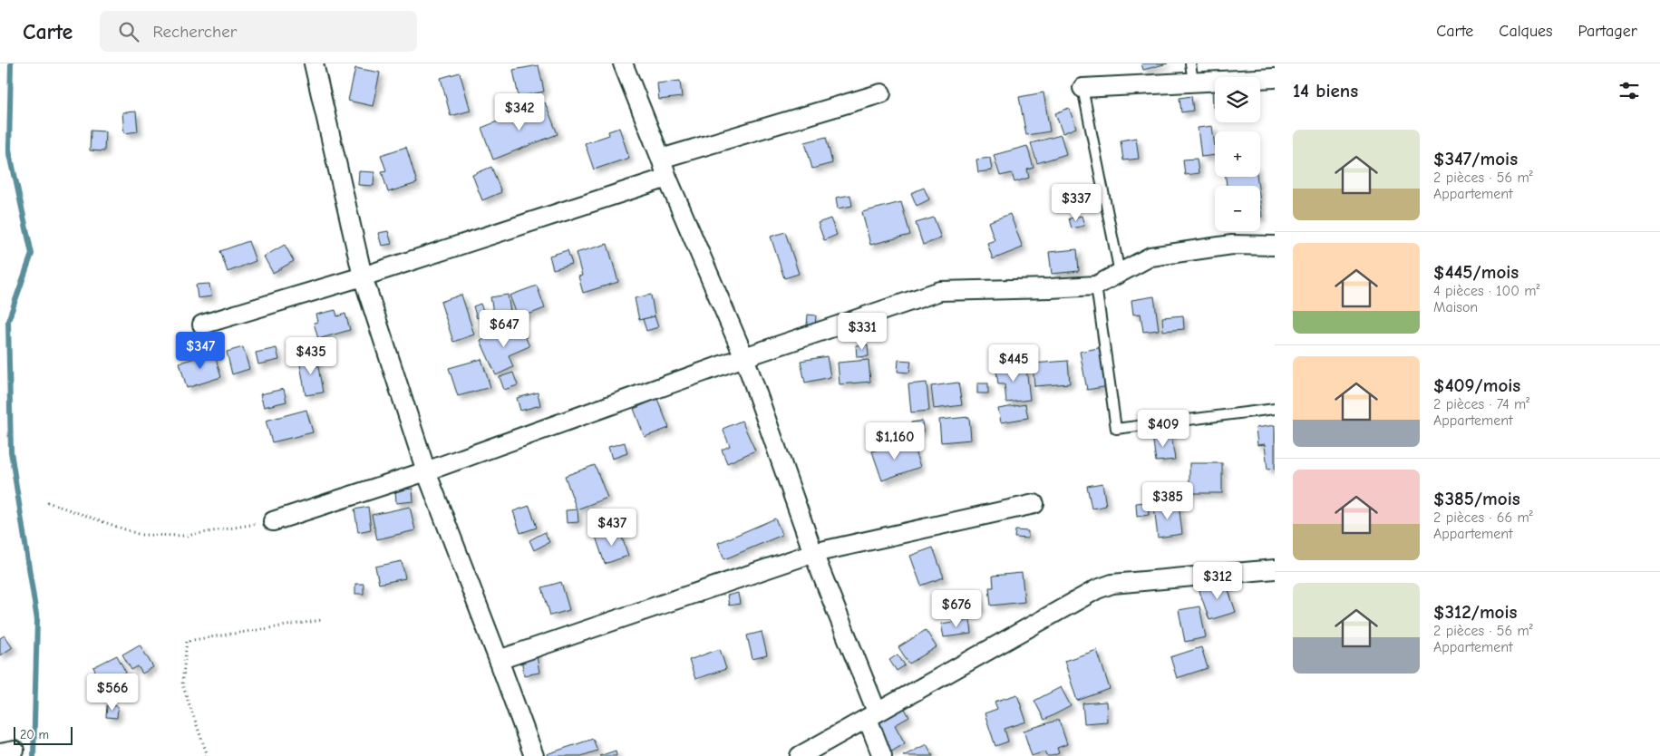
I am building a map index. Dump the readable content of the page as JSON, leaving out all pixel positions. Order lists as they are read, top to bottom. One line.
{"scale_bar":"20 m","page":{"header":"Carte","search":"Rechercher","nav":["Carte","Calques","Partager"],"heading":"14 biens","map_buttons":["+","−"],"price":["$342","$337","$647","$331","$347","$435","$445","$409","$1,160","$385","$437","$312","$676","$566"],"list":[{"name":"$347/mois","note":"2 pièces · 56 m² · Appartement"},{"name":"$445/mois","note":"4 pièces · 100 m² · Maison"},{"name":"$409/mois","note":"2 pièces · 74 m² · Appartement"},{"name":"$385/mois","note":"2 pièces · 66 m² · Appartement"},{"name":"$312/mois","note":"2 pièces · 56 m² · Appartement"}],"scale":"20 m"}}
